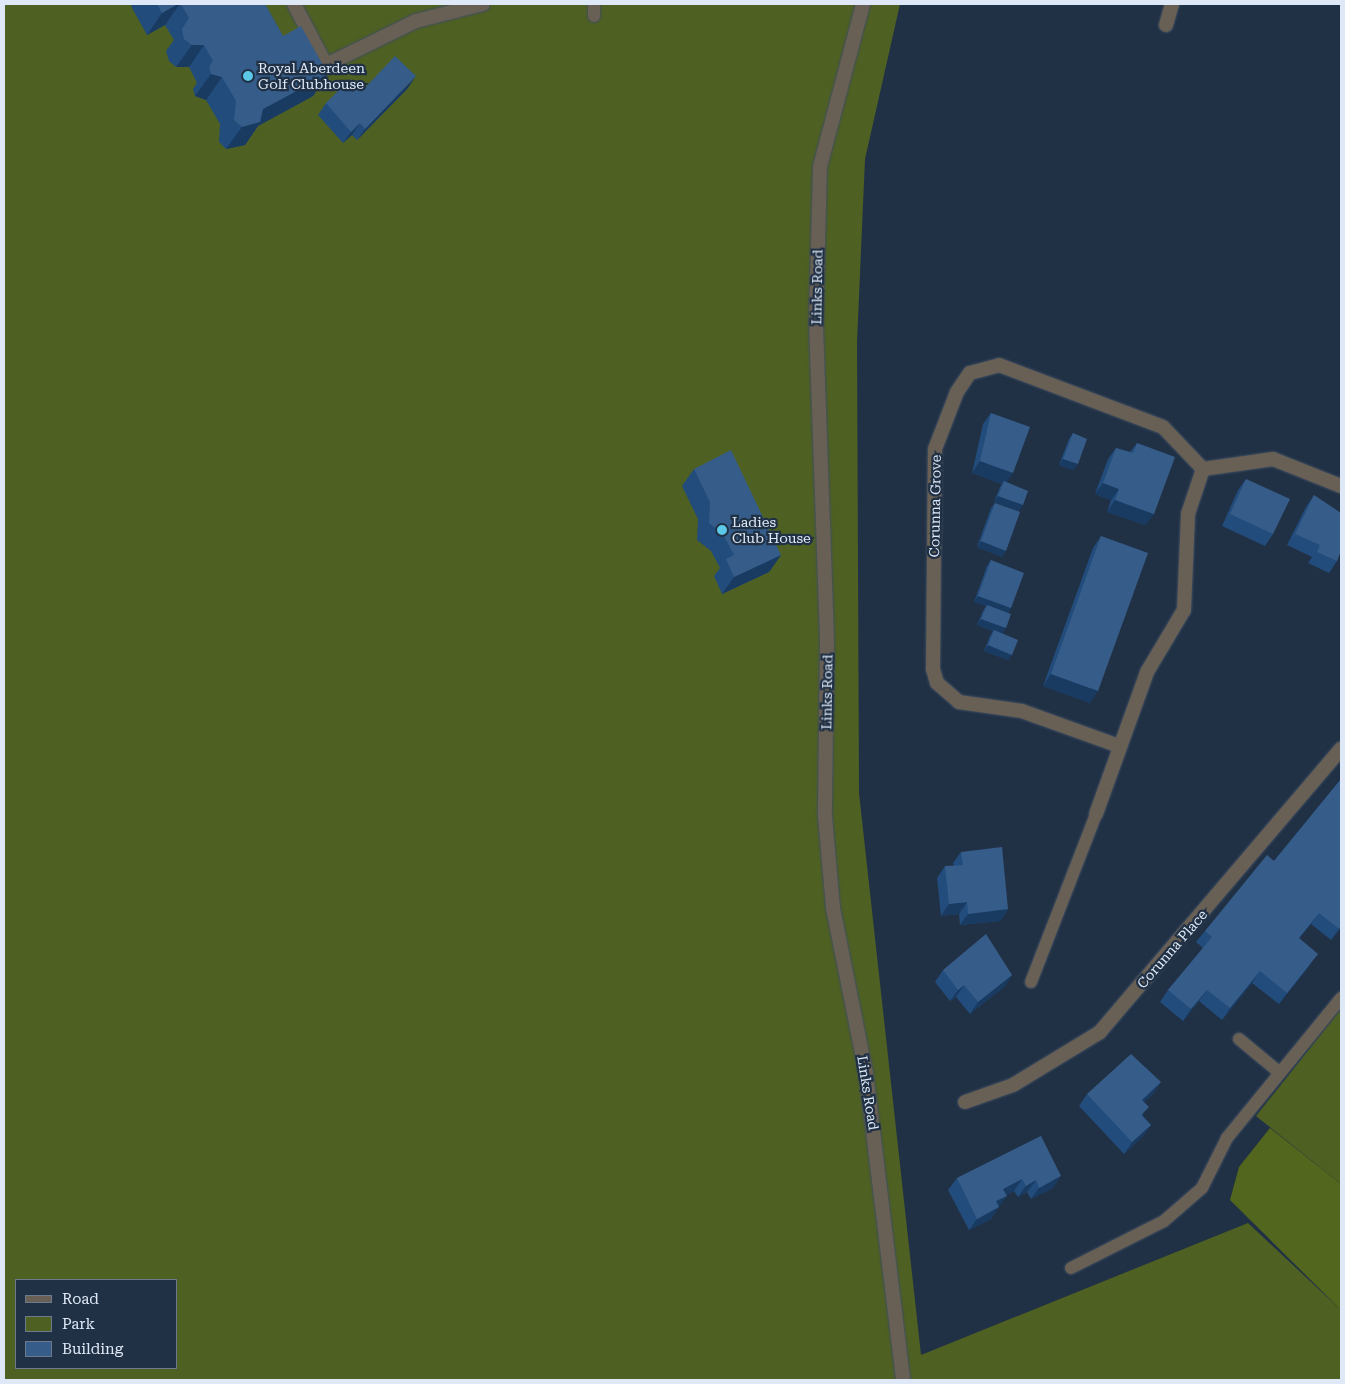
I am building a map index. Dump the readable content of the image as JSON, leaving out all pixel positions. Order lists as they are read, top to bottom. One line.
{"streets":{"street":["Links Road","Corunna Grove","Corunna Place"]},"places":["Royal Aberdeen Golf Clubhouse","Ladies Club House"],"legend":["Road","Park","Building"]}
